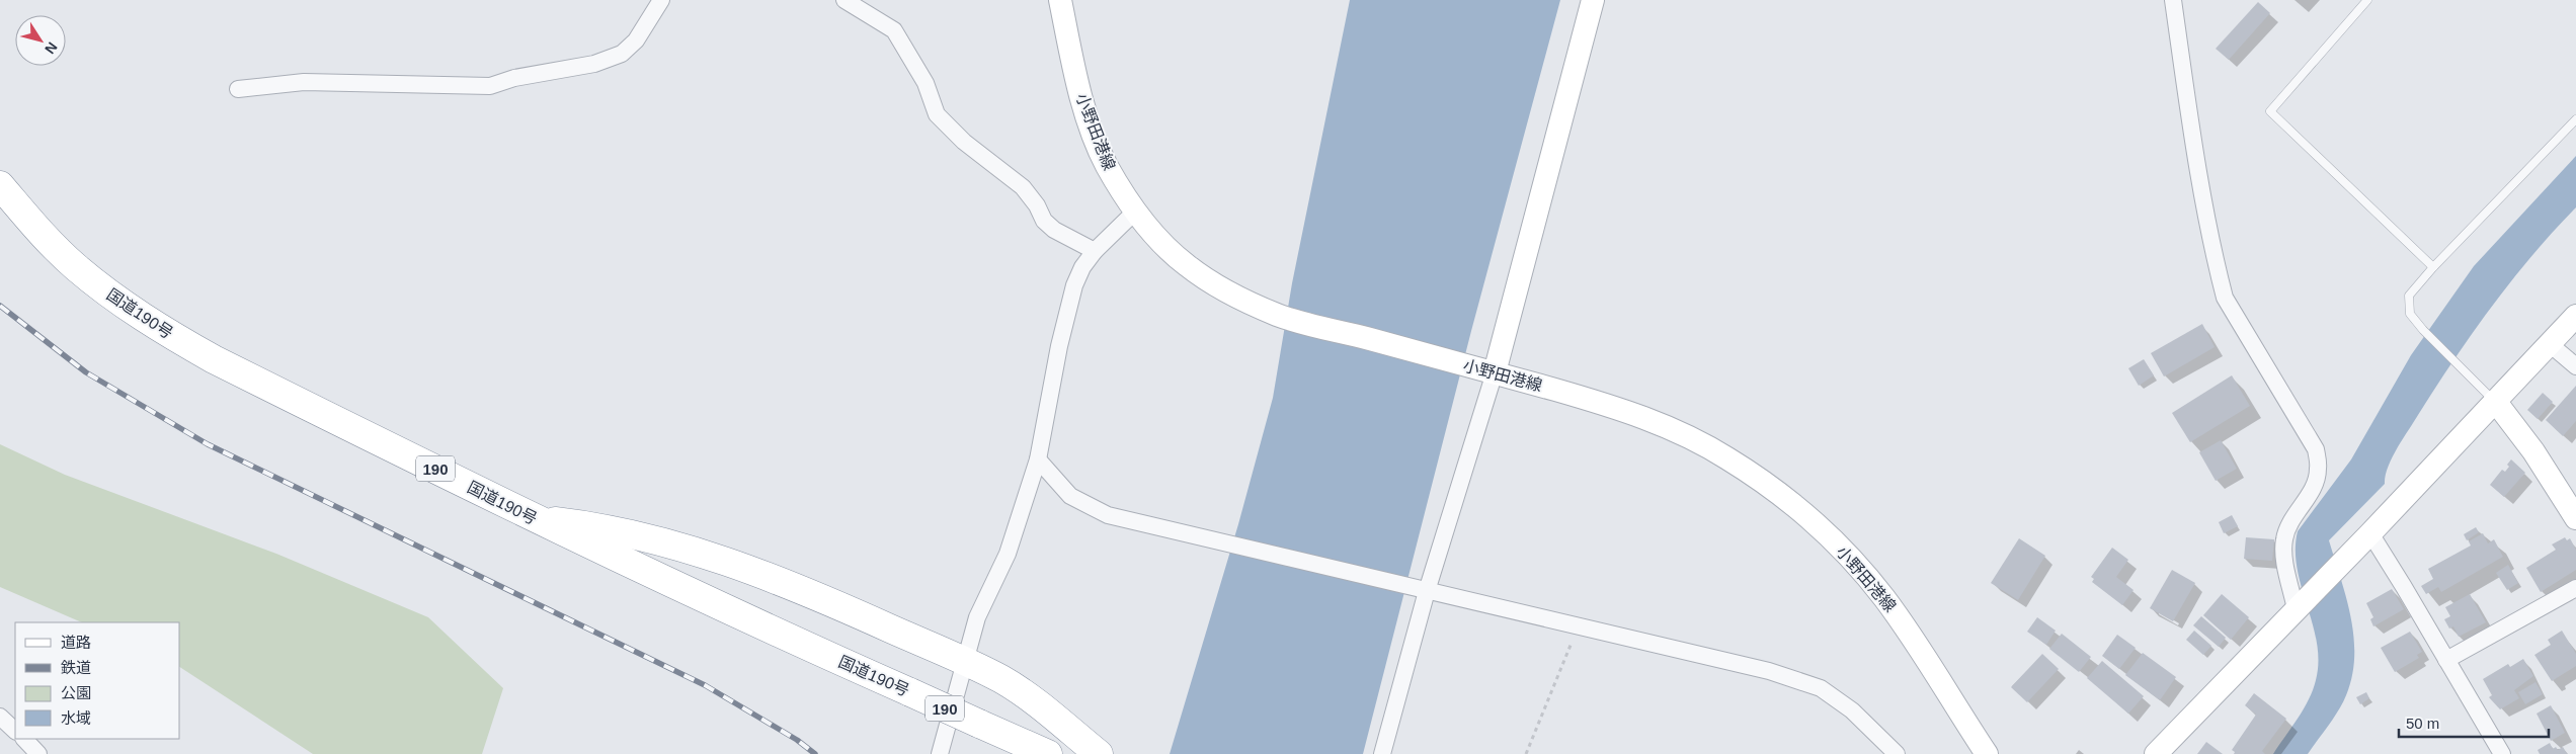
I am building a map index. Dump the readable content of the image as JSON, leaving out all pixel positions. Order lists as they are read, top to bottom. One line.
{"streets":{"highway":["国道190号","190"],"main road":["小野田港線"]},"legend":["道路","鉄道","公園","水域"],"scale_bar":"50 m","north":"bottom right"}
